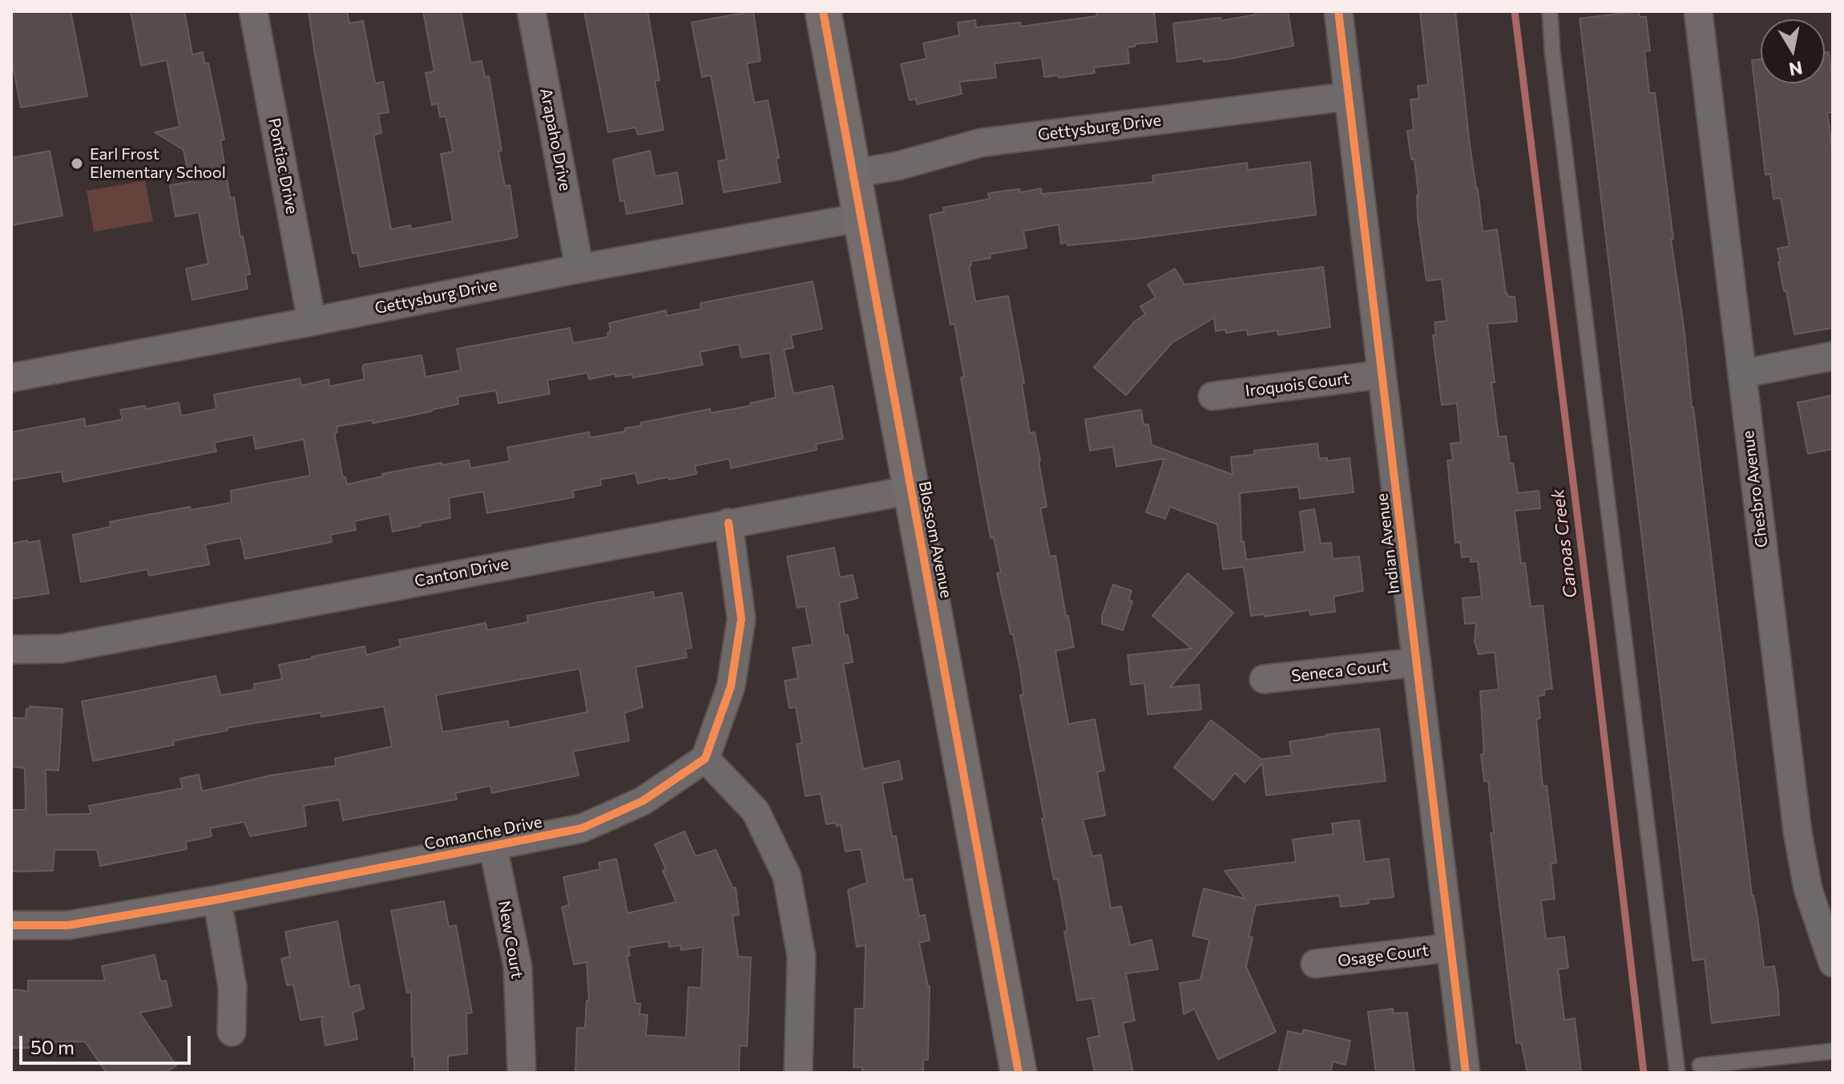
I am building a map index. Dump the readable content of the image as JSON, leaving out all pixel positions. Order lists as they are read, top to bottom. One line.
{"streets":{"street":["Gettysburg Drive","Arapaho Drive","Pontiac Drive","Iroquois Court","Chesbro Avenue","Blossom Avenue","Indian Avenue","Canton Drive","Seneca Court","Comanche Drive","New Court","Osage Court"]},"crossings":[["Gettysburg Drive","Arapaho Drive"],["Gettysburg Drive","Pontiac Drive"],["Gettysburg Drive","Blossom Avenue"],["Gettysburg Drive","Indian Avenue"],["Iroquois Court","Indian Avenue"],["Blossom Avenue","Canton Drive"],["Indian Avenue","Seneca Court"],["Indian Avenue","Osage Court"],["Comanche Drive","New Court"]],"water":["Canoas Creek"],"places":["Earl Frost Elementary School"],"scale_bar":"50 m","north":"bottom"}
